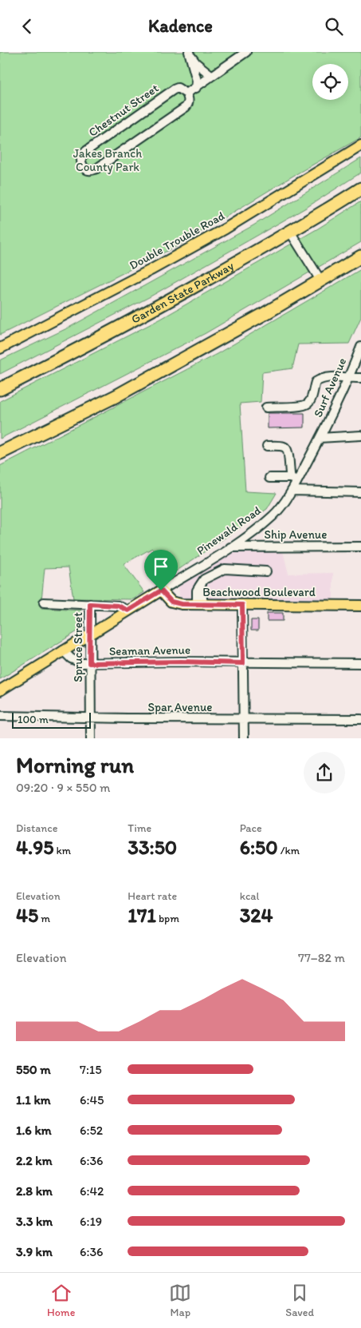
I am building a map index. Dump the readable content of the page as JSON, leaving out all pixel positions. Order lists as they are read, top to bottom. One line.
{"streets":{"highway":["Garden State Parkway"],"main road":["Double Trouble Road","Pinewald Road","Beachwood Boulevard"],"street":["Chestnut Street","Surf Avenue","Ship Avenue","Spruce Street","Seaman Avenue","Spar Avenue"]},"crossings":[["Surf Avenue","Pinewald Road"],["Pinewald Road","Ship Avenue"],["Pinewald Road","Beachwood Boulevard"],["Pinewald Road","Spruce Street"],["Pinewald Road","Seaman Avenue"],["Spruce Street","Seaman Avenue"],["Spruce Street","Spar Avenue"]],"parks":["Jakes Branch County Park"],"scale_bar":"100 m","page":{"header":"Kadence","scale":"100 m","heading":["Morning run","09:20 · 9 × 550 m"],"stats":[["Distance","4.95 km"],["Time","33:50"],["Pace","6:50 /km"],["Elevation","45 m"],["Heart rate","171 bpm"],["kcal","324"]],"chart":["Elevation","77–82 m"],"list":[{"name":"550 m","note":"7:15"},{"name":"1.1 km","note":"6:45"},{"name":"1.6 km","note":"6:52"},{"name":"2.2 km","note":"6:36"},{"name":"2.8 km","note":"6:42"},{"name":"3.3 km","note":"6:19"},{"name":"3.9 km","note":"6:36"}],"tabs":["Home","Map","Saved"]}}
